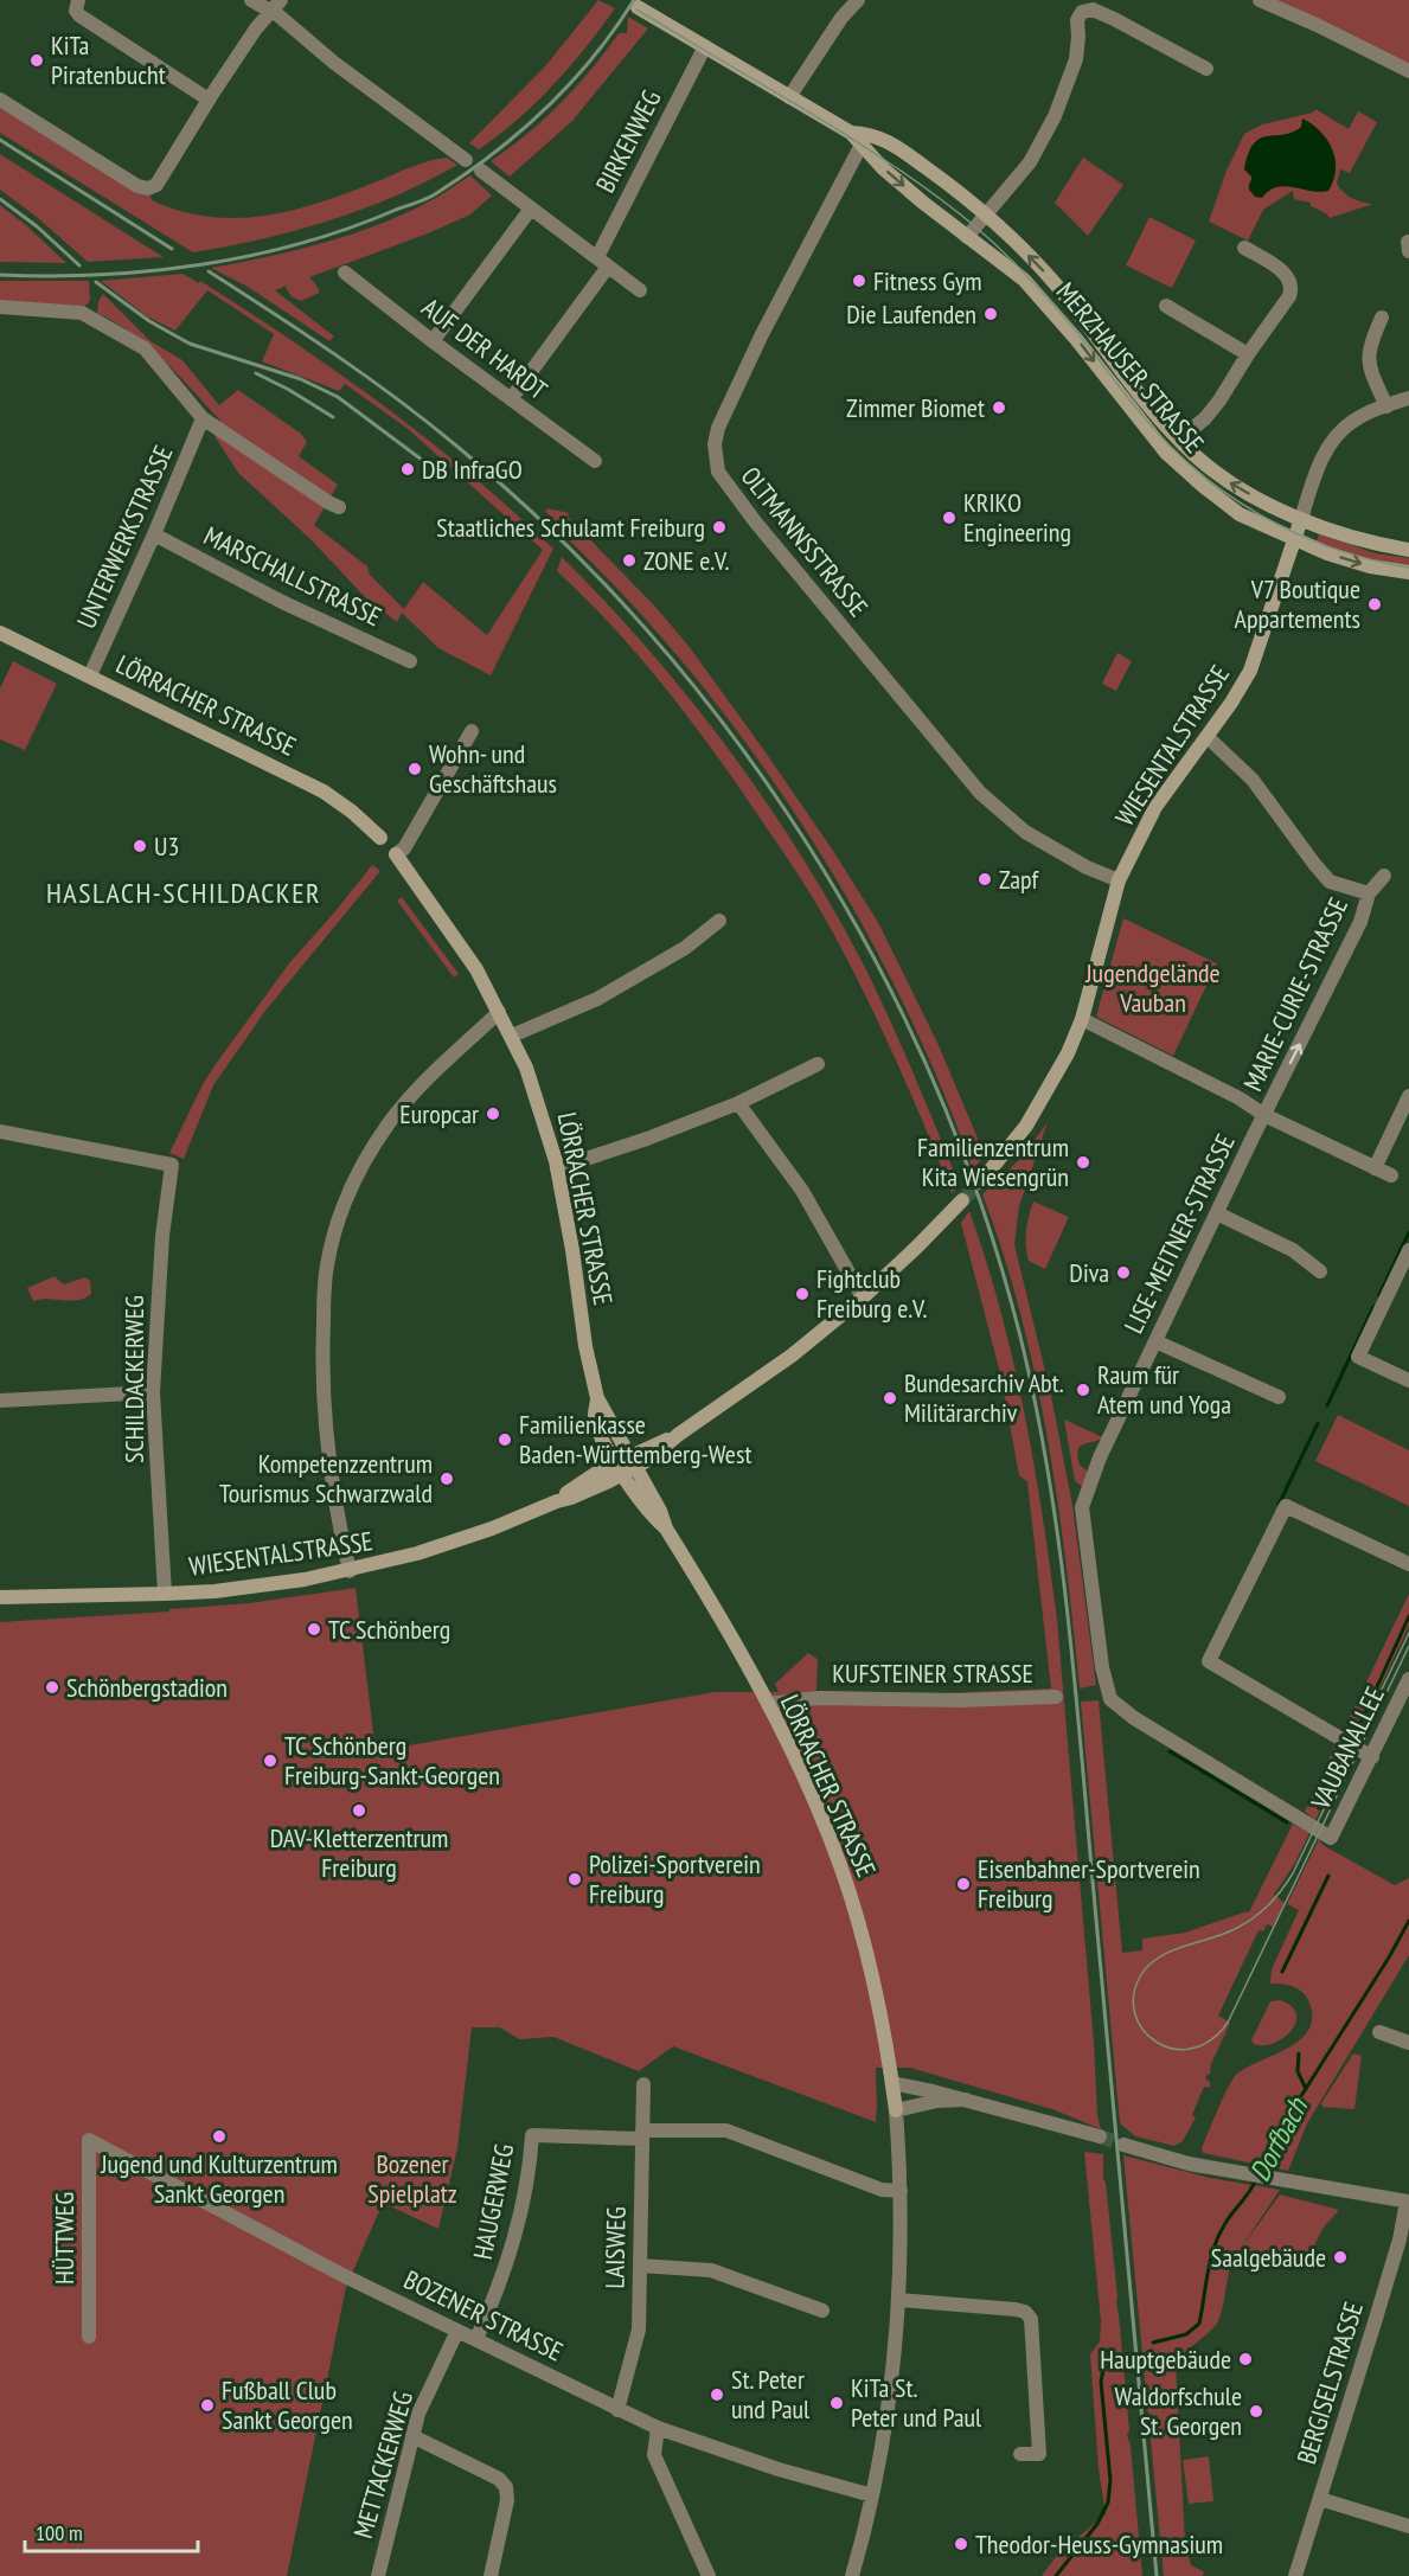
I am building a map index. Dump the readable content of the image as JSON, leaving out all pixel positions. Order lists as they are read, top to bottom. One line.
{"streets":{"main road":["MERZHAUSER STRASSE","LÖRRACHER STRASSE","WIESENTALSTRASSE"],"street":["BIRKENWEG","AUF DER HARDT","UNTERWERKSTRASSE","OLTMANNSSTRASSE","MARSCHALLSTRASSE","MARIE-CURIE-STRASSE","LISE-MEITNER-STRASSE","SCHILDACKERWEG","KUFSTEINER STRASSE","VAUBANALLEE","HAUGERWEG","HÜTTWEG","LAISWEG","BOZENER STRASSE","BERGISELSTRASSE","METTACKERWEG"]},"crossings":[["BIRKENWEG","AUF DER HARDT"],["BIRKENWEG","MERZHAUSER STRASSE"],["MERZHAUSER STRASSE","OLTMANNSSTRASSE"],["MERZHAUSER STRASSE","WIESENTALSTRASSE"],["UNTERWERKSTRASSE","MARSCHALLSTRASSE"],["UNTERWERKSTRASSE","LÖRRACHER STRASSE"],["OLTMANNSSTRASSE","WIESENTALSTRASSE"],["LÖRRACHER STRASSE","WIESENTALSTRASSE"],["LÖRRACHER STRASSE","KUFSTEINER STRASSE"],["WIESENTALSTRASSE","MARIE-CURIE-STRASSE"],["WIESENTALSTRASSE","SCHILDACKERWEG"],["MARIE-CURIE-STRASSE","LISE-MEITNER-STRASSE"],["LISE-MEITNER-STRASSE","VAUBANALLEE"],["HAUGERWEG","LAISWEG"],["HAUGERWEG","BOZENER STRASSE"],["HÜTTWEG","BOZENER STRASSE"],["LAISWEG","BOZENER STRASSE"],["BOZENER STRASSE","METTACKERWEG"]],"districts":["HASLACH-SCHILDACKER"],"water":["Dorfbach"],"parks":["Jugendgelände Vauban","Bozener Spielplatz"],"places":["KiTa Piratenbucht","Fitness Gym","Die Laufenden","Zimmer Biomet","DB InfraGO","KRIKO Engineering","Staatliches Schulamt Freiburg","ZONE e.V.","V7 Boutique Appartements","Wohn- und Geschäftshaus","U3","Zapf","Europcar","Familienzentrum Kita Wiesengrün","Diva","Fightclub Freiburg e.V.","Raum für Atem und Yoga","Bundesarchiv Abt. Militärarchiv","Familienkasse Baden-Württemberg-West","Kompetenzzentrum Tourismus Schwarzwald","TC Schönberg","Schönbergstadion","TC Schönberg Freiburg-Sankt-Georgen","DAV-Kletterzentrum Freiburg","Polizei-Sportverein Freiburg","Eisenbahner-Sportverein Freiburg","Jugend und Kulturzentrum Sankt Georgen","Saalgebäude","Hauptgebäude","St. Peter und Paul","KiTa St. Peter und Paul","Fußball Club Sankt Georgen","Waldorfschule St. Georgen","Theodor-Heuss-Gymnasium"],"scale_bar":"100 m"}
